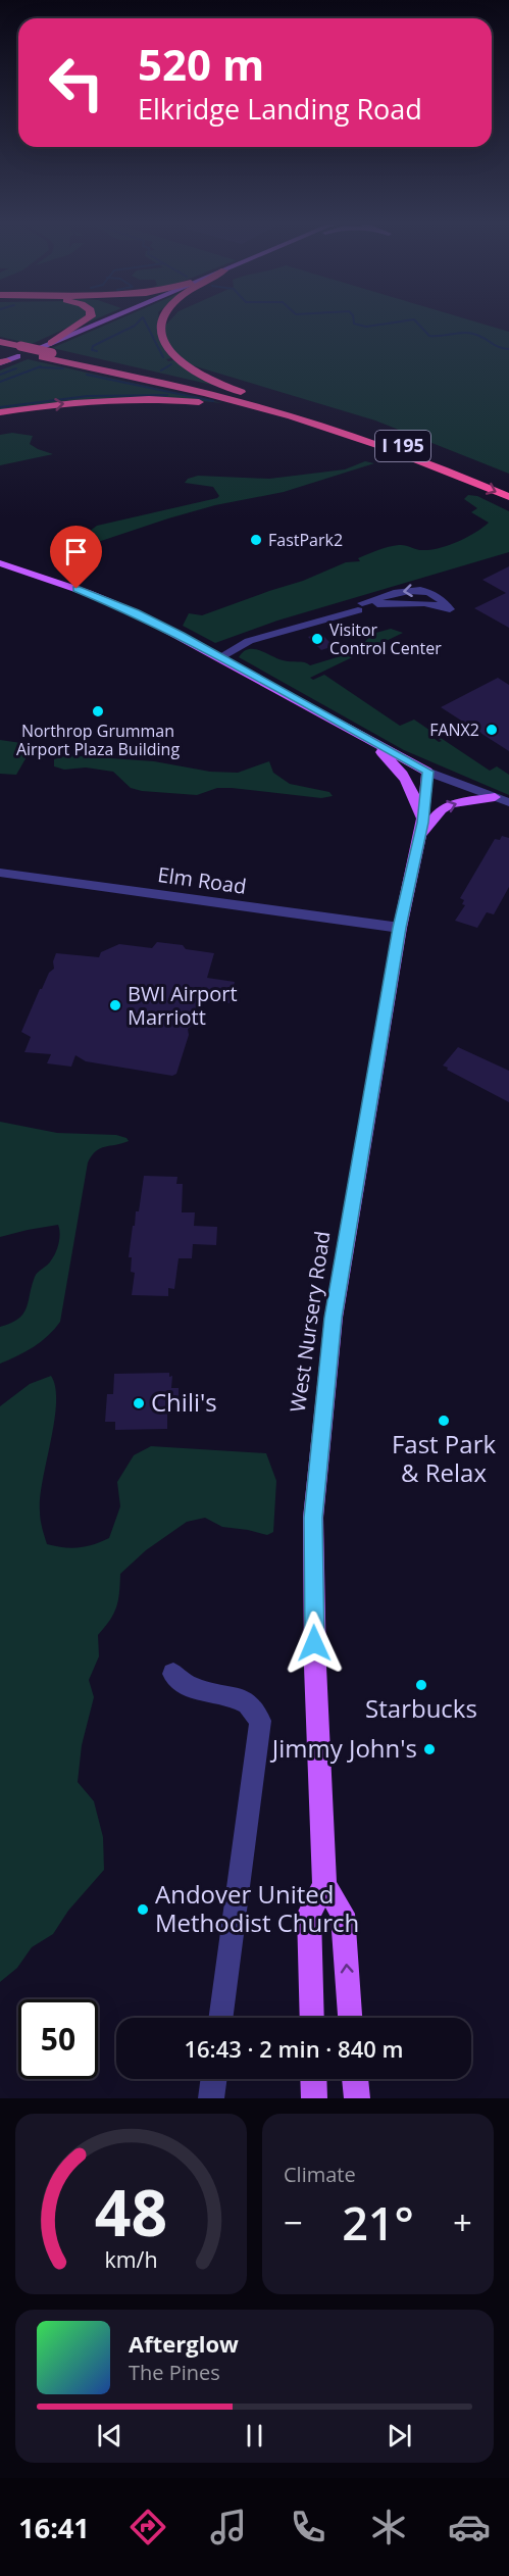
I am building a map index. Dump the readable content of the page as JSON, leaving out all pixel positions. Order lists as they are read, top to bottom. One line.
{"streets":{"highway":["I 195"],"main road":["West Nursery Road"],"street":["Elm Road"]},"crossings":[["Elm Road","West Nursery Road"]],"places":["FastPark2","Visitor Control Center","Northrop Grumman Airport Plaza Building","FANX2","BWI Airport Marriott","Chili's","Fast Park & Relax","Starbucks","Jimmy John's","Andover United Methodist Church"],"page":{"turn":["520 m","Elkridge Landing Road"],"limit":"50","trip":"16:43 · 2 min · 840 m","tile":"Climate","heat":["−","21°","+"],"song":["Afterglow","The Pines"],"tabs":"16:41","gauge":["48","km/h"]}}
